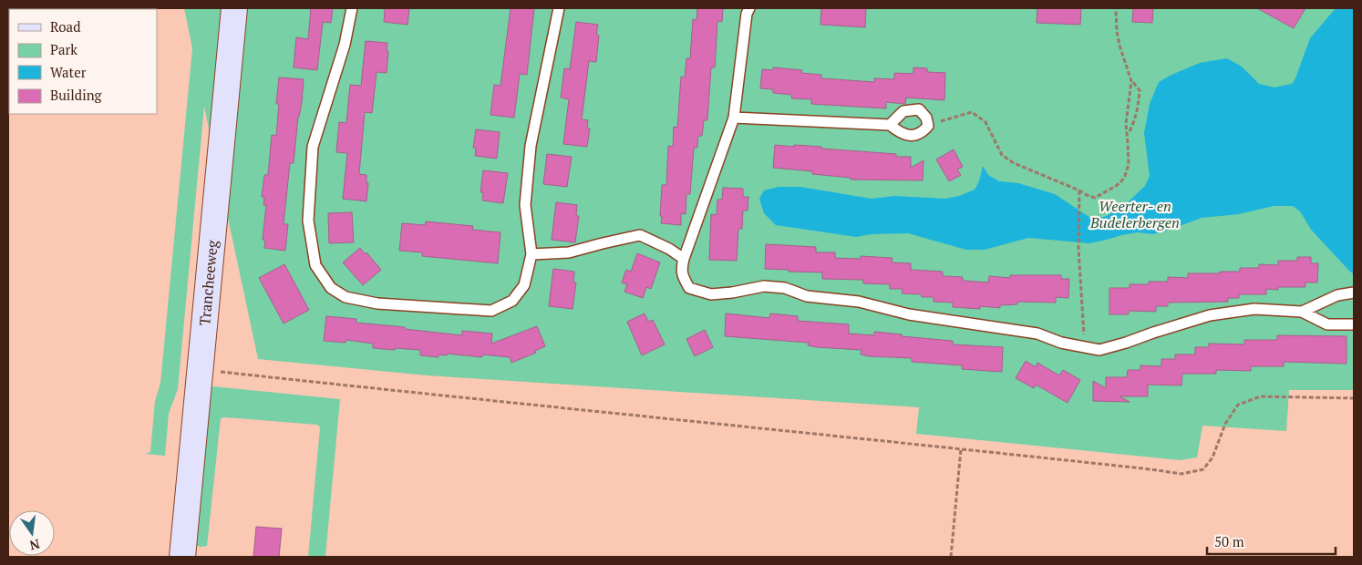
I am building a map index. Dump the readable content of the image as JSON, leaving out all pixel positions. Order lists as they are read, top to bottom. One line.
{"streets":{"street":["Trancheeweg"]},"parks":["Weerter- en Budelerbergen"],"legend":["Road","Park","Water","Building"],"scale_bar":"50 m","north":"bottom"}
